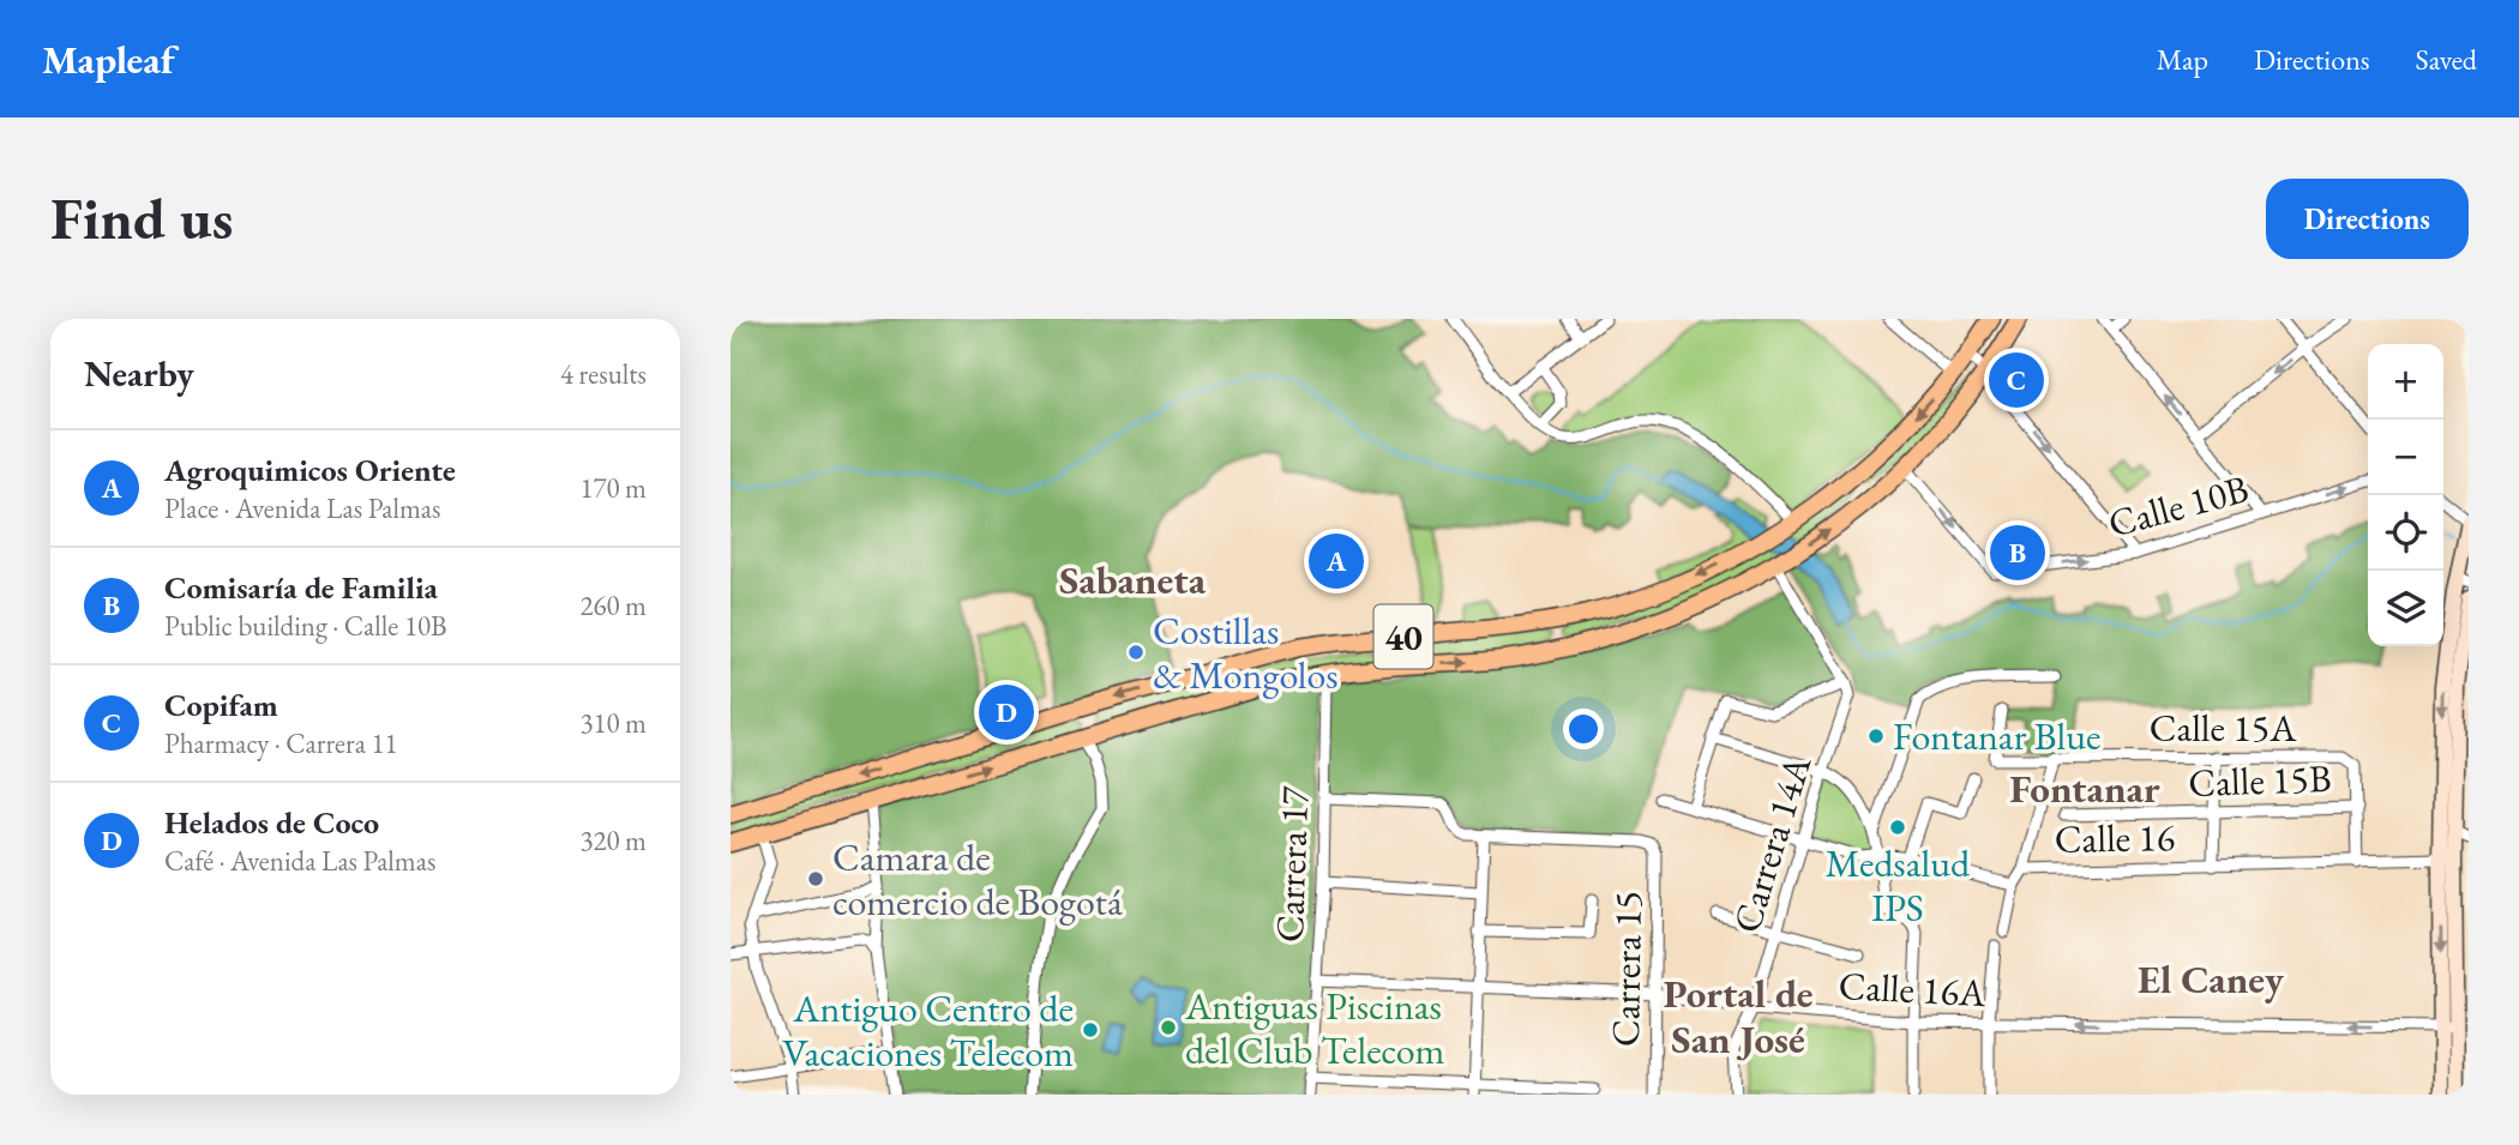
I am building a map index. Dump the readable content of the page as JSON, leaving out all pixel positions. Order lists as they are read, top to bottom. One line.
{"streets":{"main road":["40"],"street":["Calle 10B","Calle 15A","Calle 15B","Calle 16","Carrera 14A","Carrera 17","Carrera 15","Calle 16A"]},"crossings":[["Calle 10B","40"],["40","Carrera 17"],["Calle 15A","Calle 15B"],["Calle 16","Carrera 14A"],["Carrera 14A","Calle 16A"],["Carrera 17","Calle 16A"],["Carrera 15","Calle 16A"]],"one_way":["Calle 10B","Calle 16A"],"districts":["Sabaneta","Fontanar","El Caney","Portal de San José"],"places":["Costillas & Mongolos","Fontanar Blue","Medsalud IPS","Camara de comercio de Bogotá","Antiguas Piscinas del Club Telecom","Antiguo Centro de Vacaciones Telecom"],"page":{"header":"Mapleaf","nav":["Map","Directions","Saved"],"buttons":"Directions","title":"Find us","heading":["Nearby","4 results"],"map_buttons":["+","−"],"pins":["C","B","A","D"],"list":[{"mark":"A","name":"Agroquimicos Oriente","note":"Place · Avenida Las Palmas","value":"170 m"},{"mark":"B","name":"Comisaría de Familia","note":"Public building · Calle 10B","value":"260 m"},{"mark":"C","name":"Copifam","note":"Pharmacy · Carrera 11","value":"310 m"},{"mark":"D","name":"Helados de Coco","note":"Café · Avenida Las Palmas","value":"320 m"}]}}
